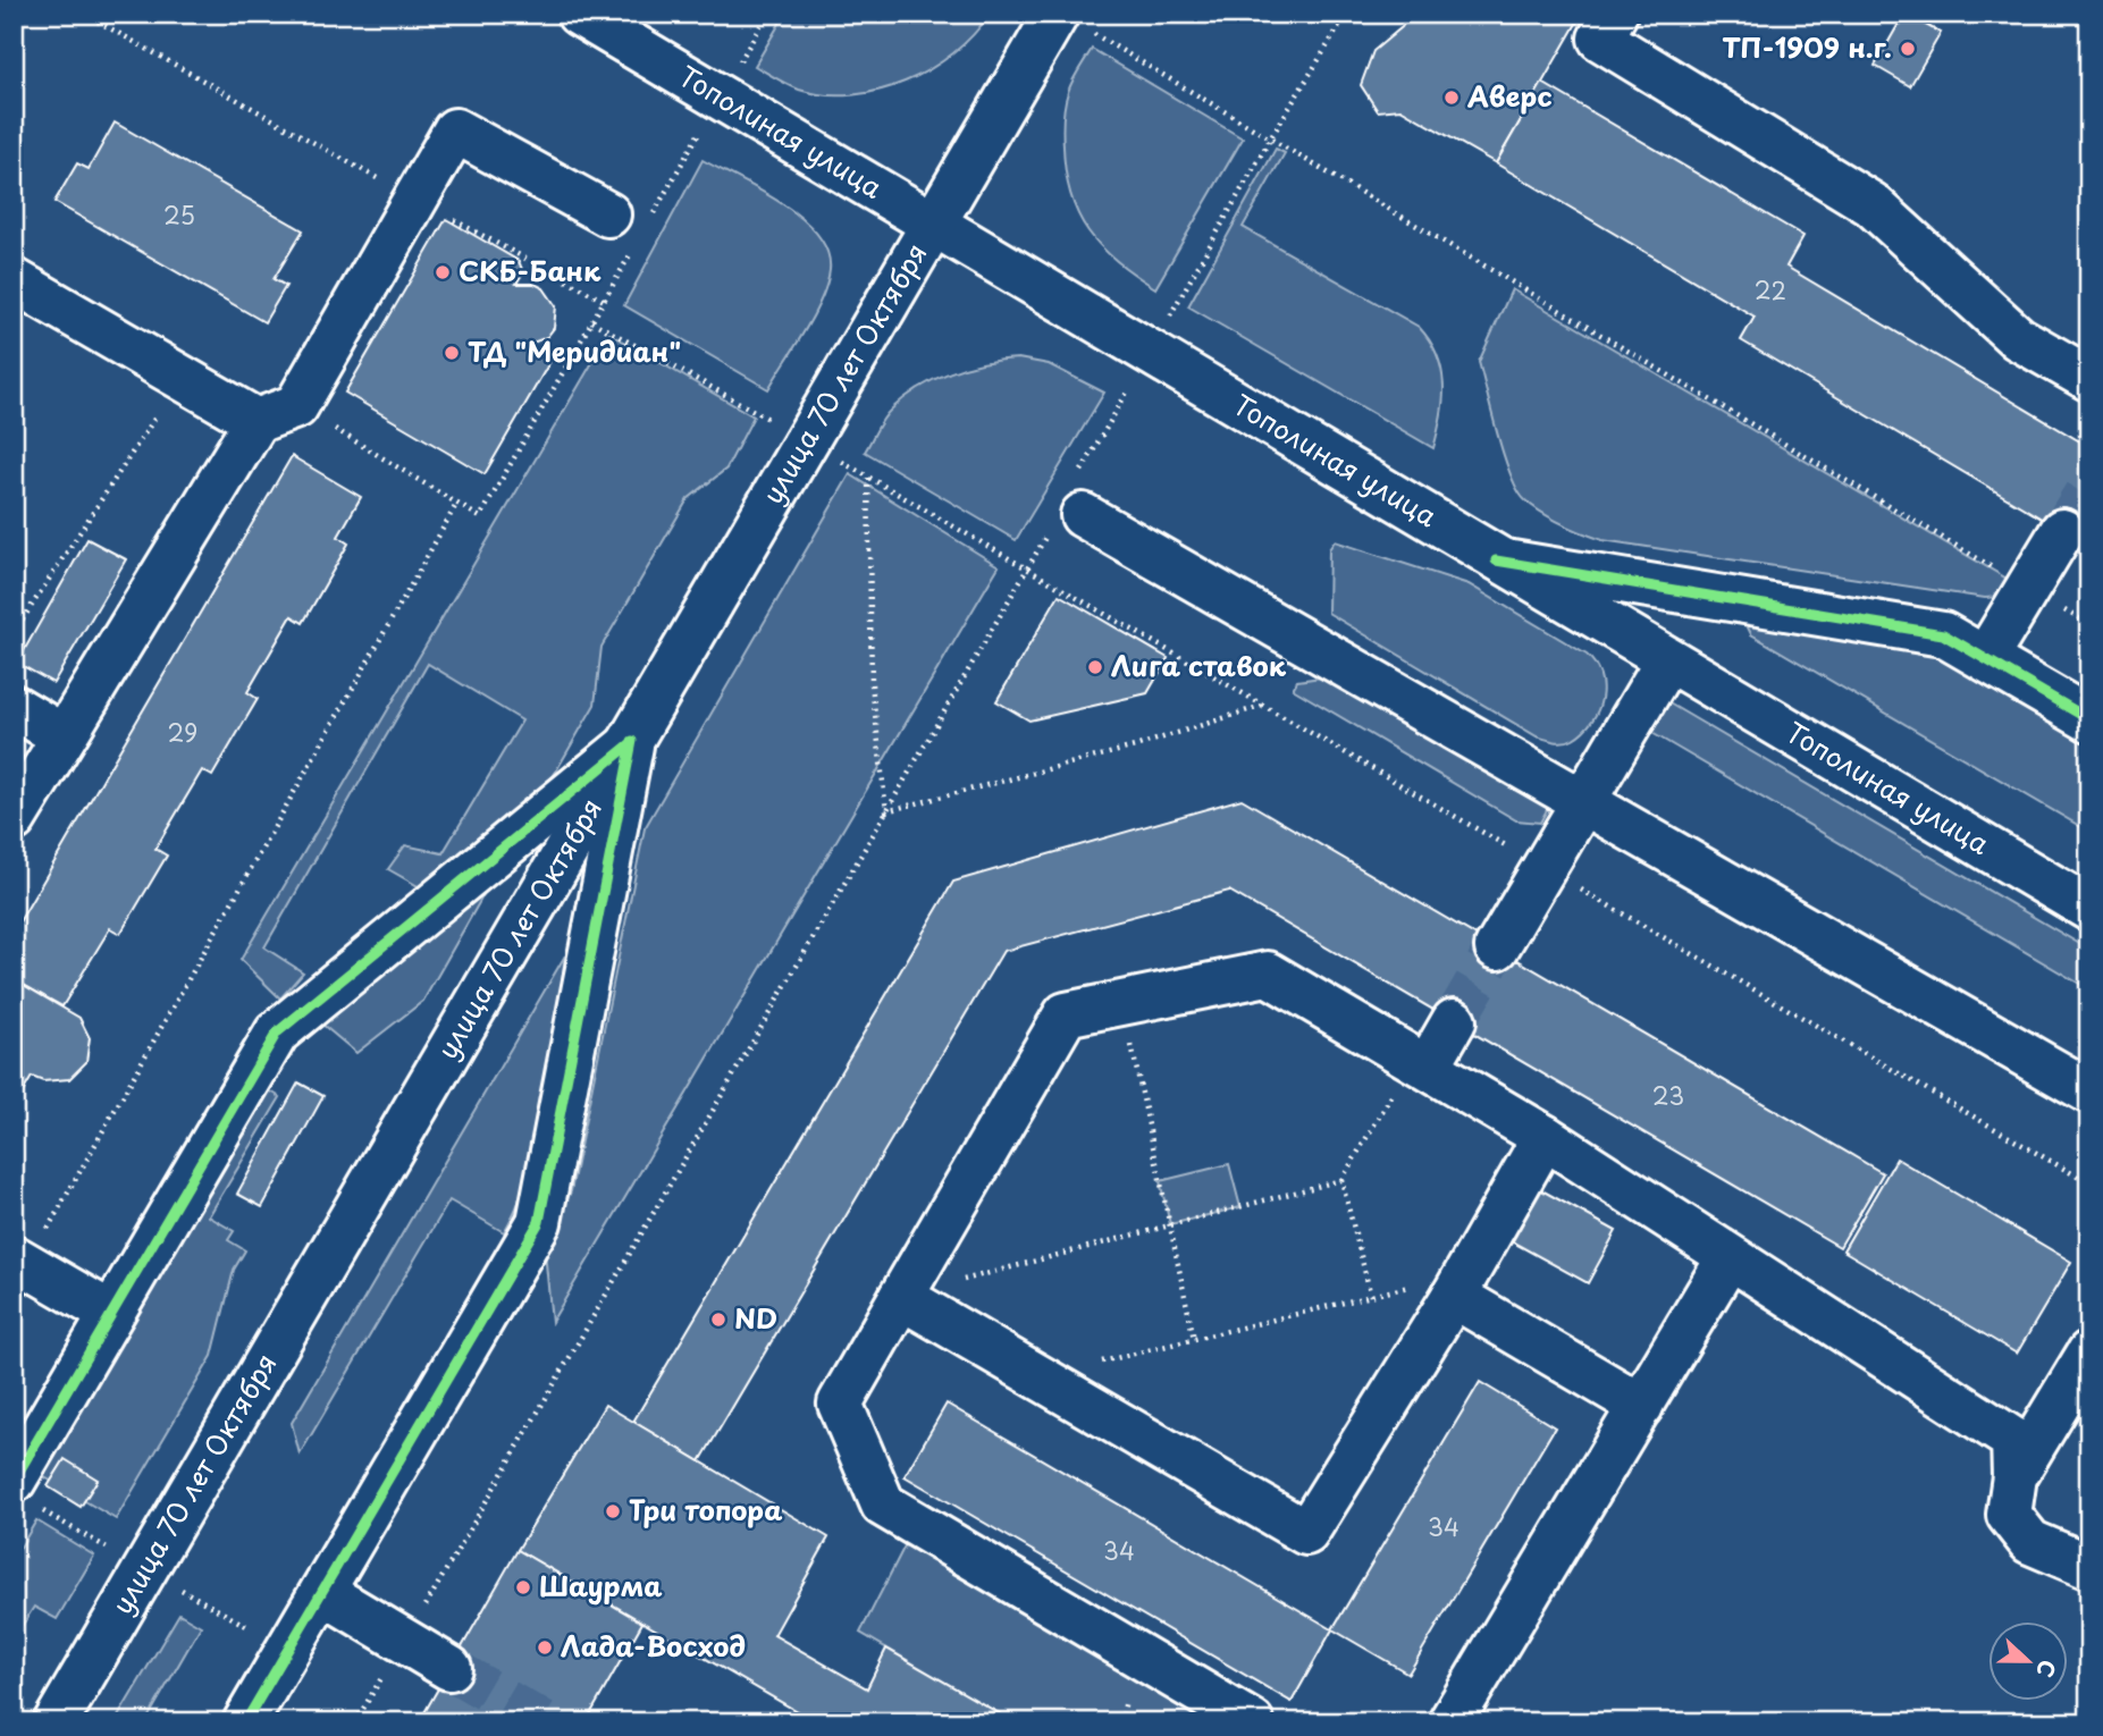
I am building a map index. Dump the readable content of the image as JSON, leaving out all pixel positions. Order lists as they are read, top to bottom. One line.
{"streets":{"main road":["Тополиная улица","улица 70 лет Октября"]},"crossings":[["Тополиная улица","улица 70 лет Октября"]],"places":["ТП-1909 н.г.","Аверс","СКБ-Банк","ТД \"Меридиан\"","Лига ставок","ND","Три топора","Шаурма","Лада-Восход"],"house_numbers":["25","22","29","23","34","34"],"north":"right"}
